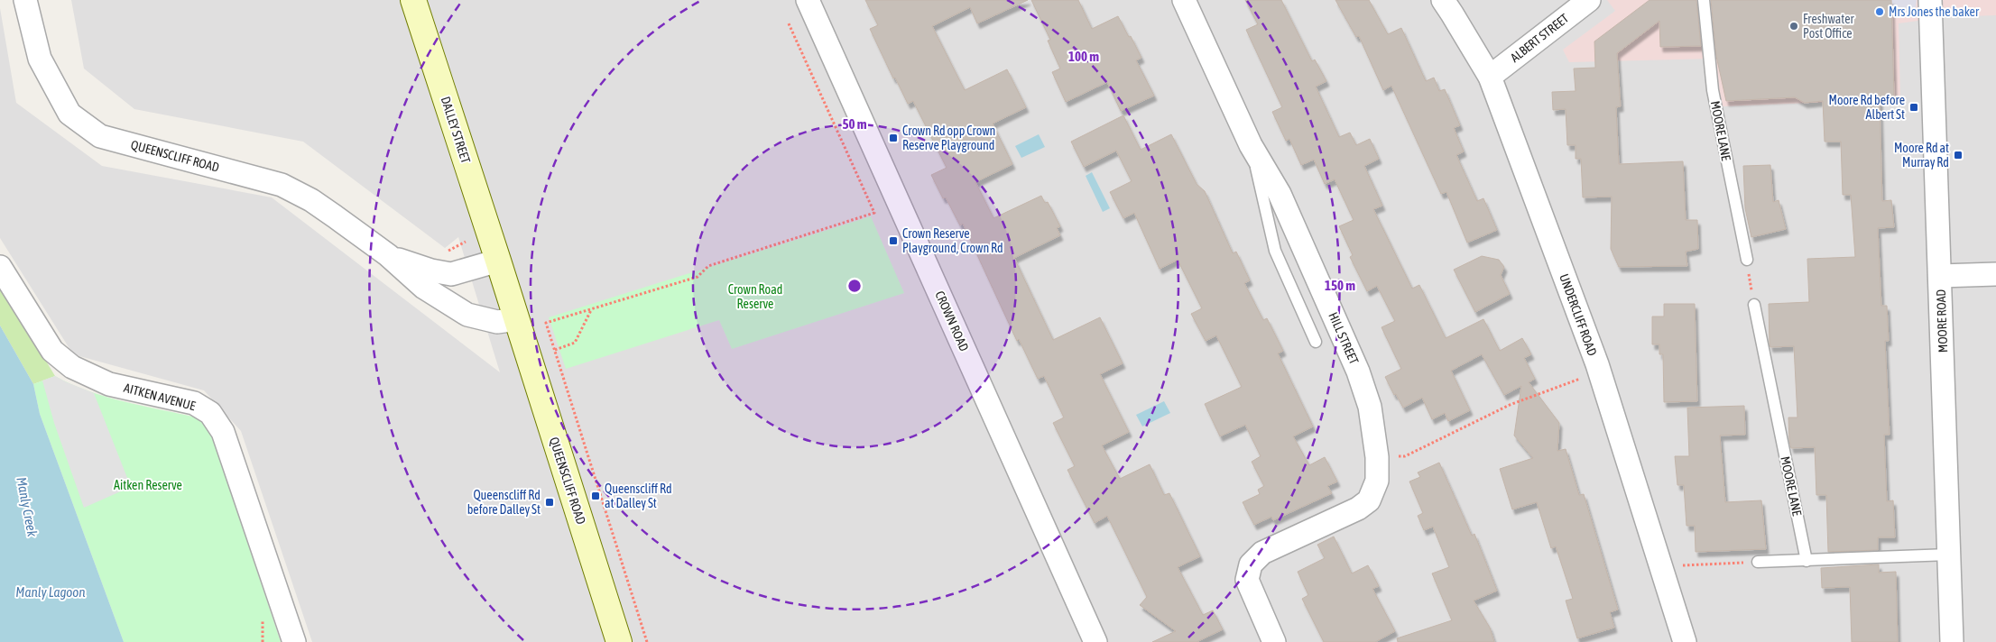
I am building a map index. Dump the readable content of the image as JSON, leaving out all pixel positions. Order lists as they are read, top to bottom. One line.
{"streets":{"main road":["DALLEY STREET","QUEENSCLIFF ROAD"],"street":["ALBERT STREET","UNDERCLIFF ROAD","CROWN ROAD","MOORE ROAD","HILL STREET","AITKEN AVENUE"],"lane":["MOORE LANE"]},"crossings":[["ALBERT STREET","UNDERCLIFF ROAD"],["DALLEY STREET","QUEENSCLIFF ROAD"]],"water":["Manly Creek","Manly Lagoon"],"parks":["Crown Road Reserve","Aitken Reserve"],"places":{"other":["Mrs Jones the baker","Freshwater Post Office"],"transit":["Moore Rd before Albert St","Crown Rd opp Crown Reserve Playground","Moore Rd at Murray Rd","Crown Reserve Playground, Crown Rd","Queenscliff Rd at Dalley St","Queenscliff Rd before Dalley St"]},"rings":["100 m","50 m","150 m"]}
